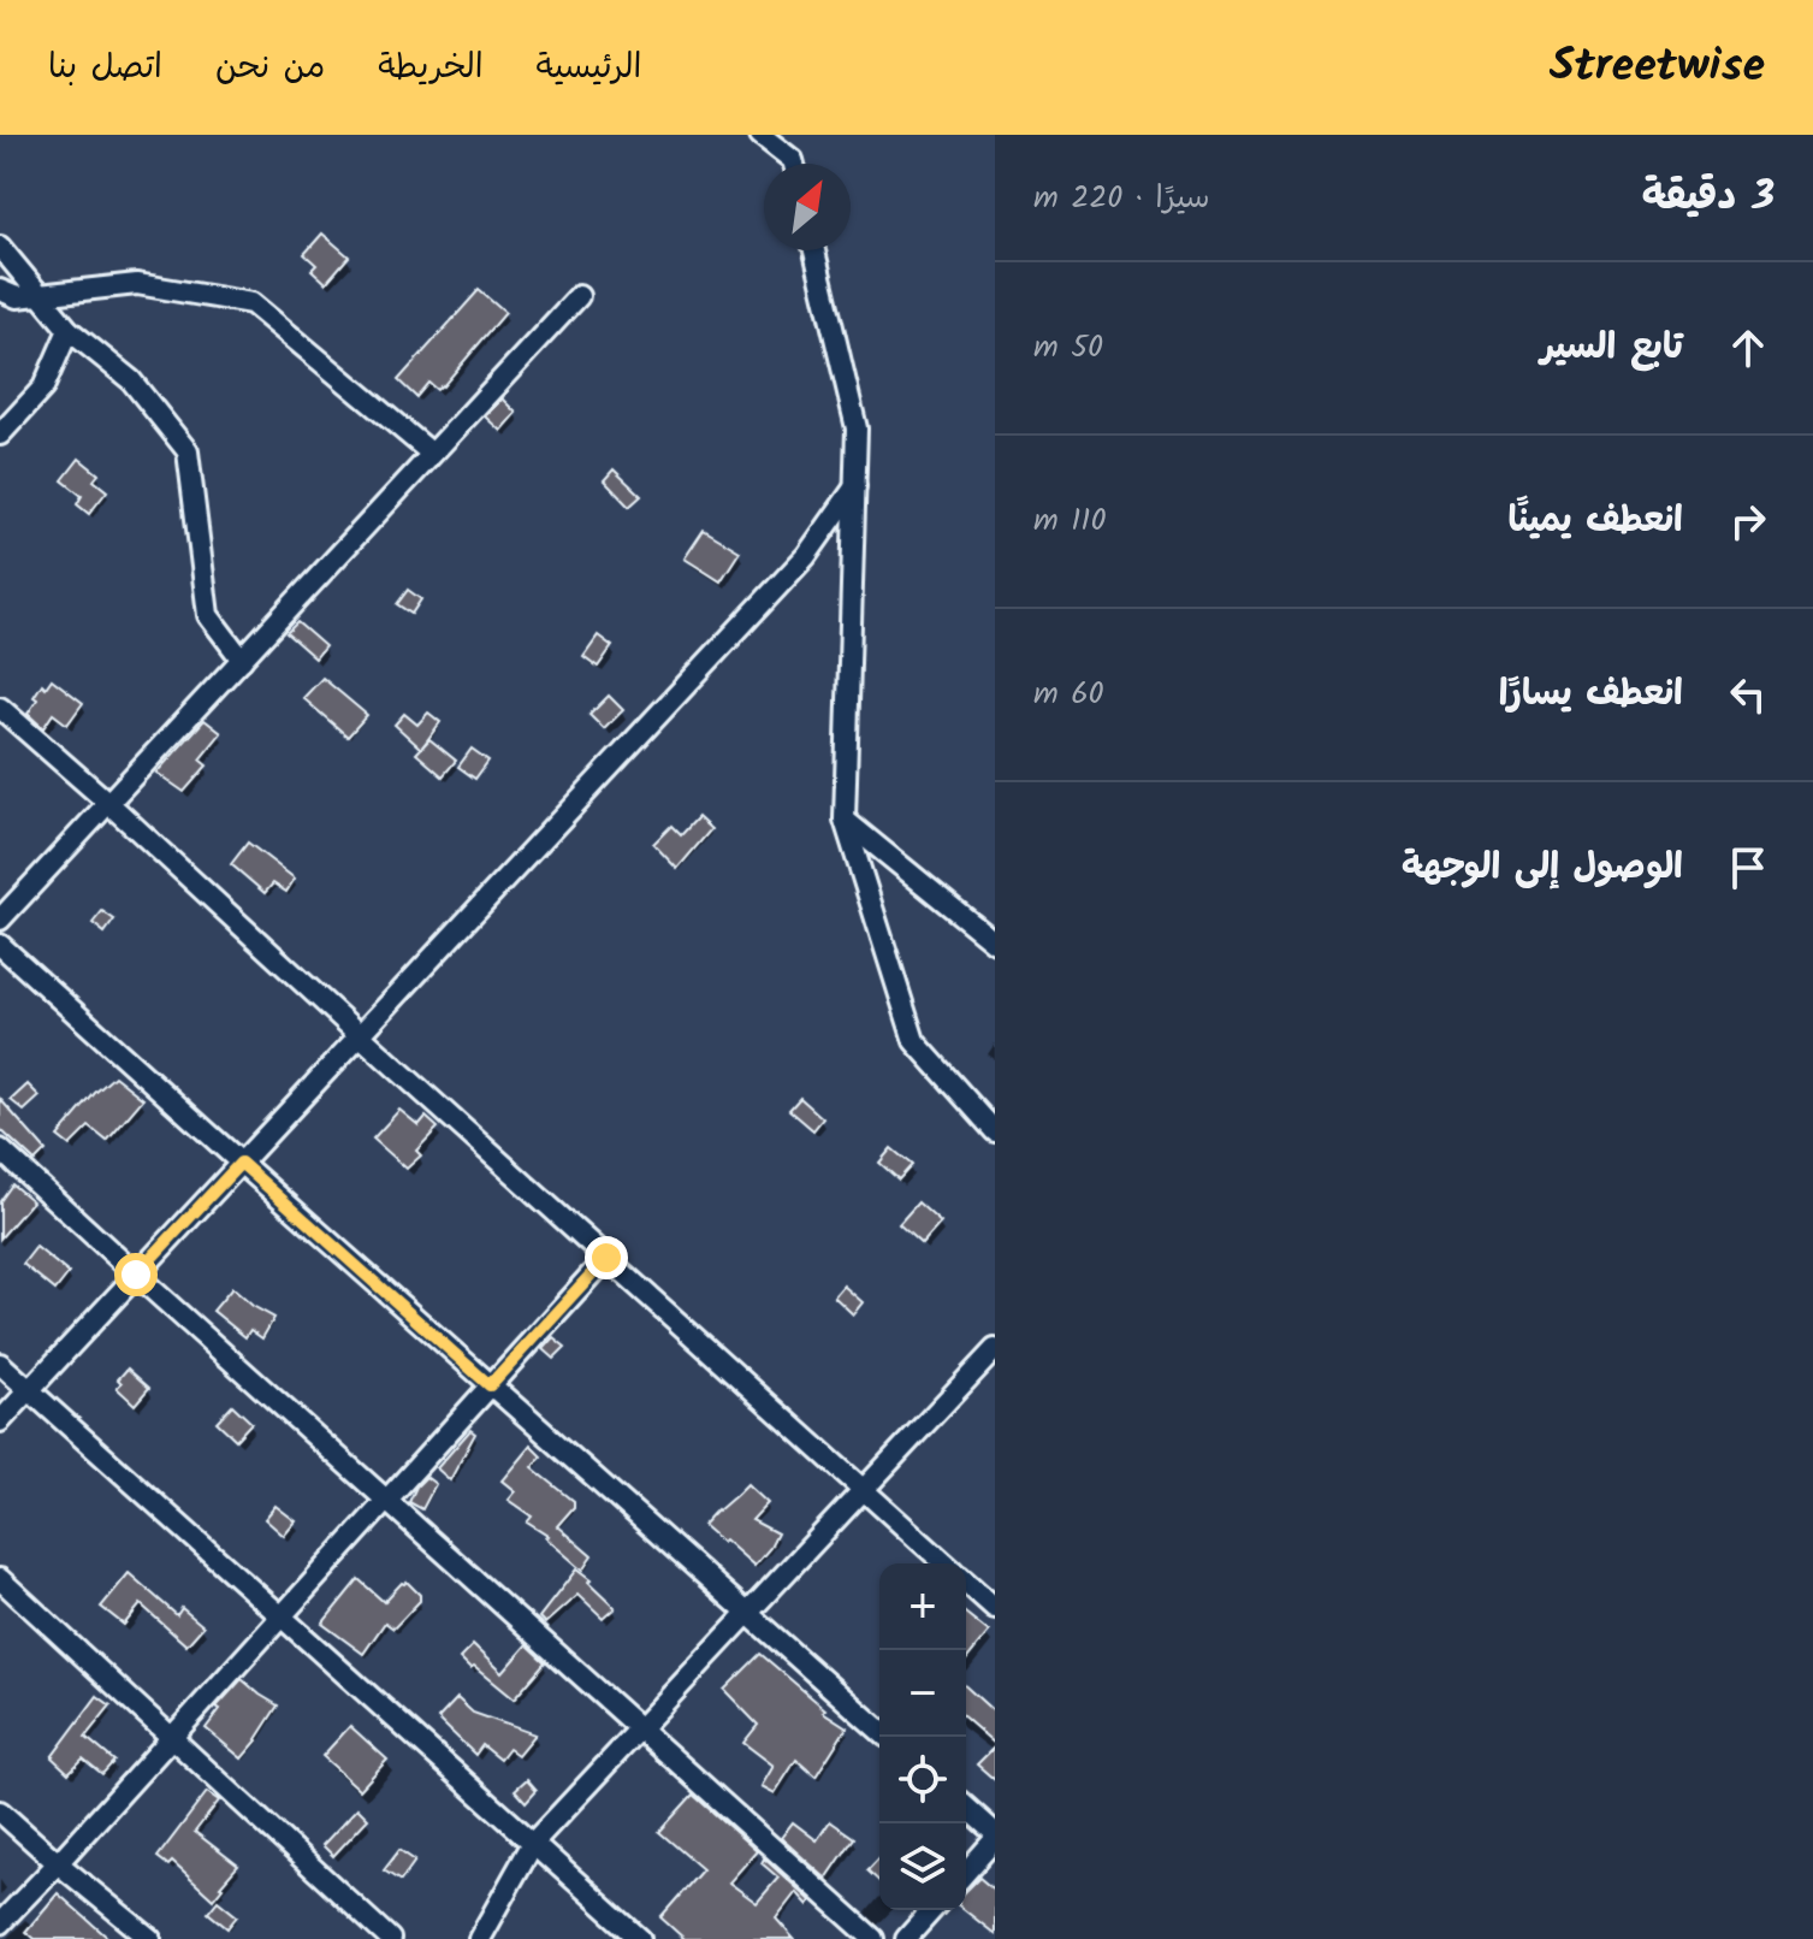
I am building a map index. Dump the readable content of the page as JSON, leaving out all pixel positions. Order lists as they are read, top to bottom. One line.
{"north":"top right","page":{"header":"Streetwise","nav":["الرئيسية","الخريطة","من نحن","اتصل بنا"],"heading":["3 دقيقة","سيرًا · 220 m"],"list":[["تابع السير","50 m"],["انعطف يمينًا","110 m"],["انعطف يسارًا","60 m"],"الوصول إلى الوجهة"],"map_buttons":["+","−"]}}
